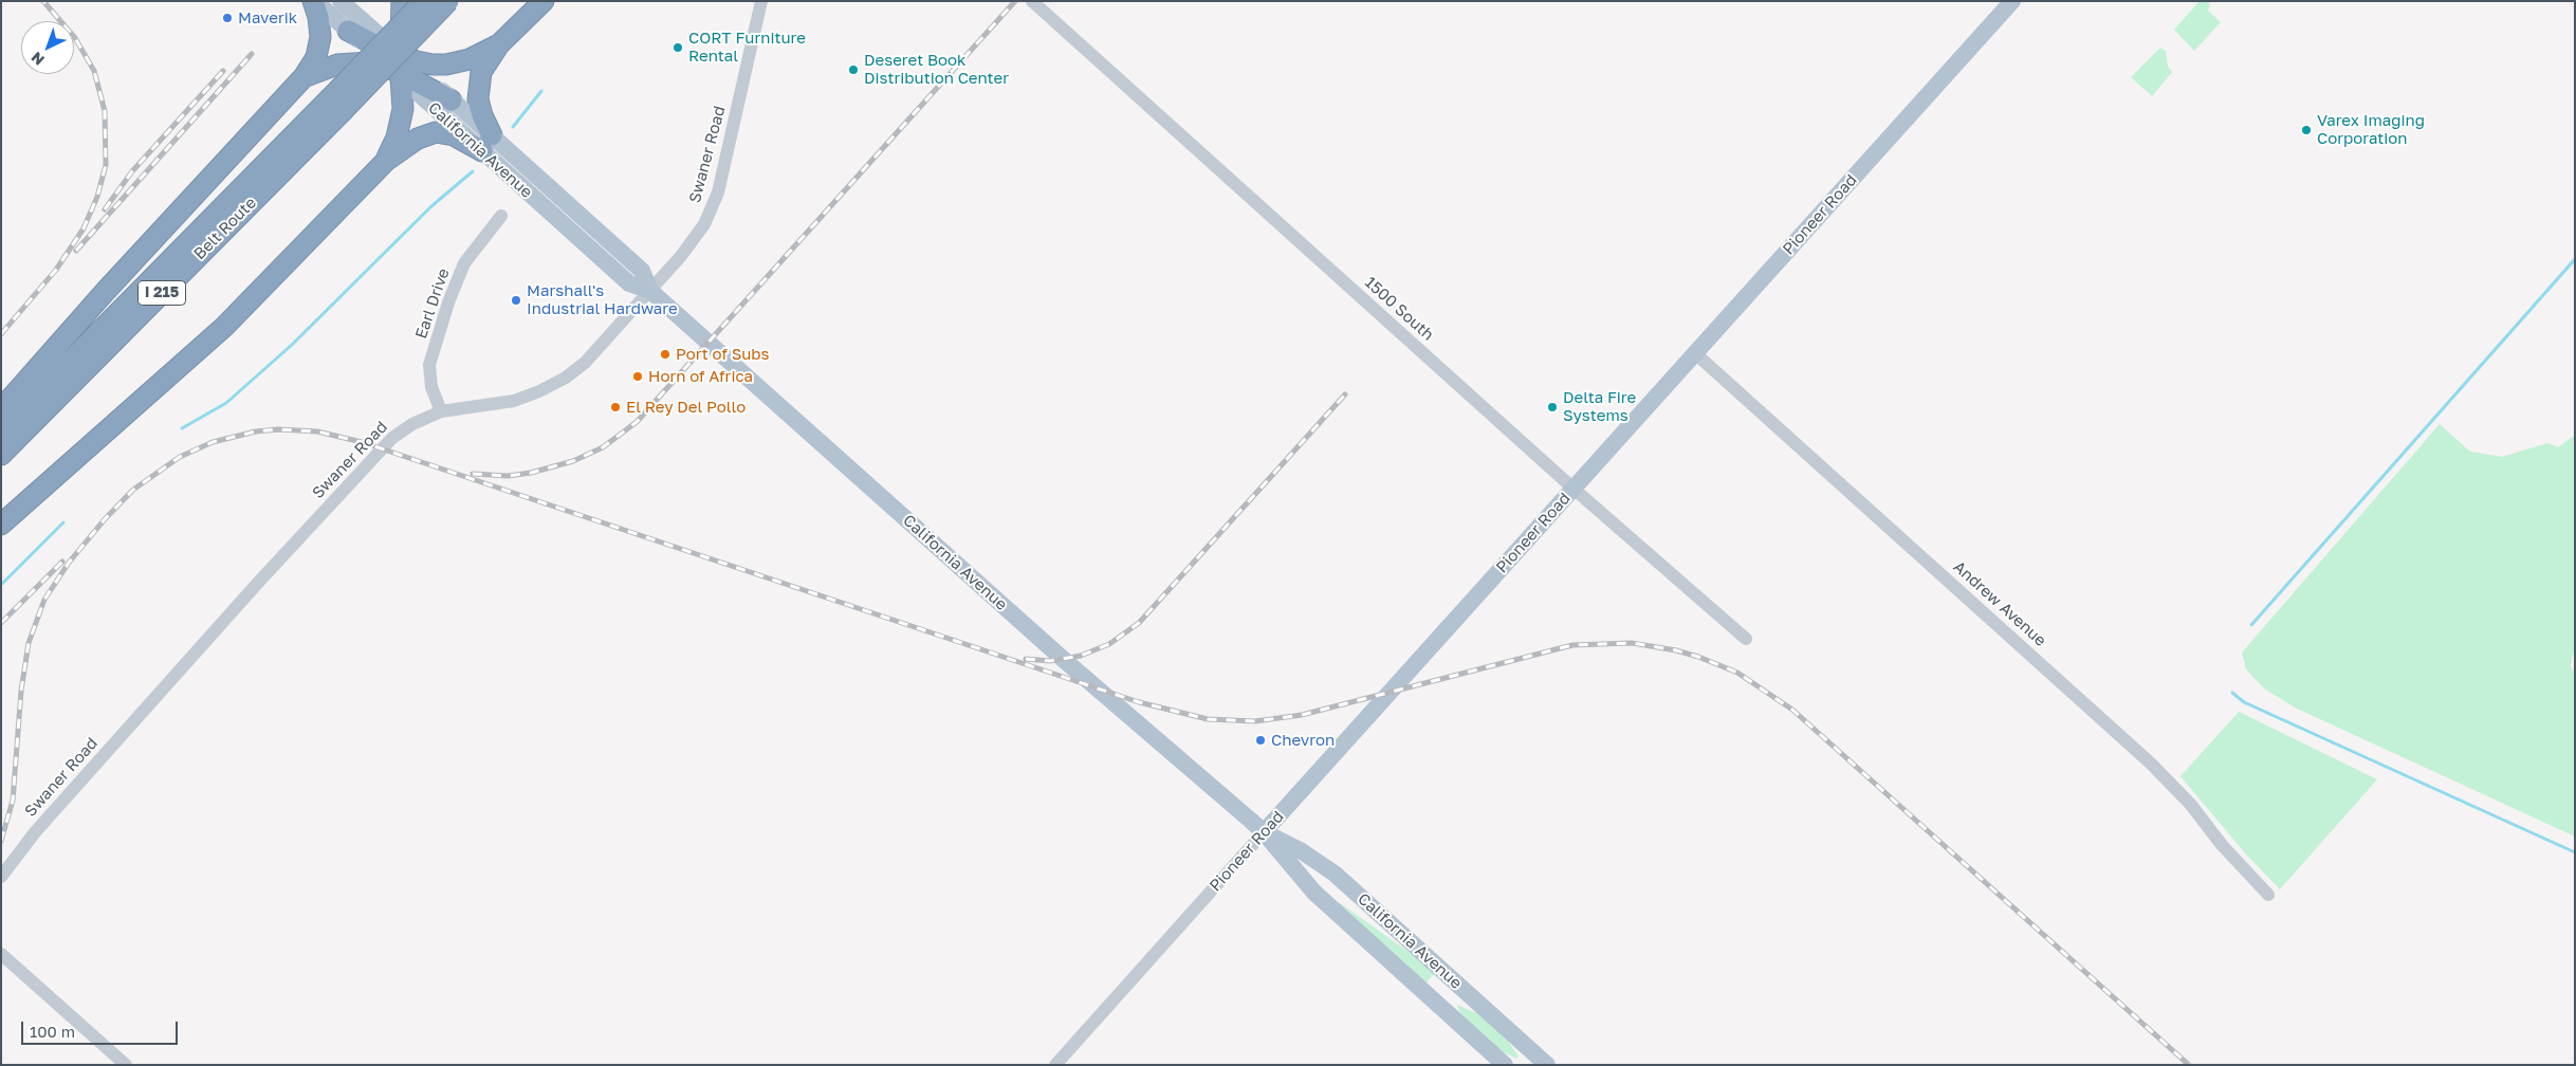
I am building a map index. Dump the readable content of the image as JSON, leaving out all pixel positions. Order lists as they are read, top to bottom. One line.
{"streets":{"highway":["Belt Route","I 215"],"main road":["California Avenue","Pioneer Road"],"street":["Swaner Road","Earl Drive","1500 South","Andrew Avenue"]},"crossings":[["California Avenue","Swaner Road"],["California Avenue","Pioneer Road"],["Swaner Road","Earl Drive"],["Pioneer Road","1500 South"],["Pioneer Road","Andrew Avenue"]],"places":["Maverik","CORT Furniture Rental","Deseret Book Distribution Center","Varex Imaging Corporation","Marshall's Industrial Hardware","Port of Subs","Horn of Africa","El Rey Del Pollo","Delta Fire Systems","Chevron"],"scale_bar":"100 m","north":"bottom left"}
